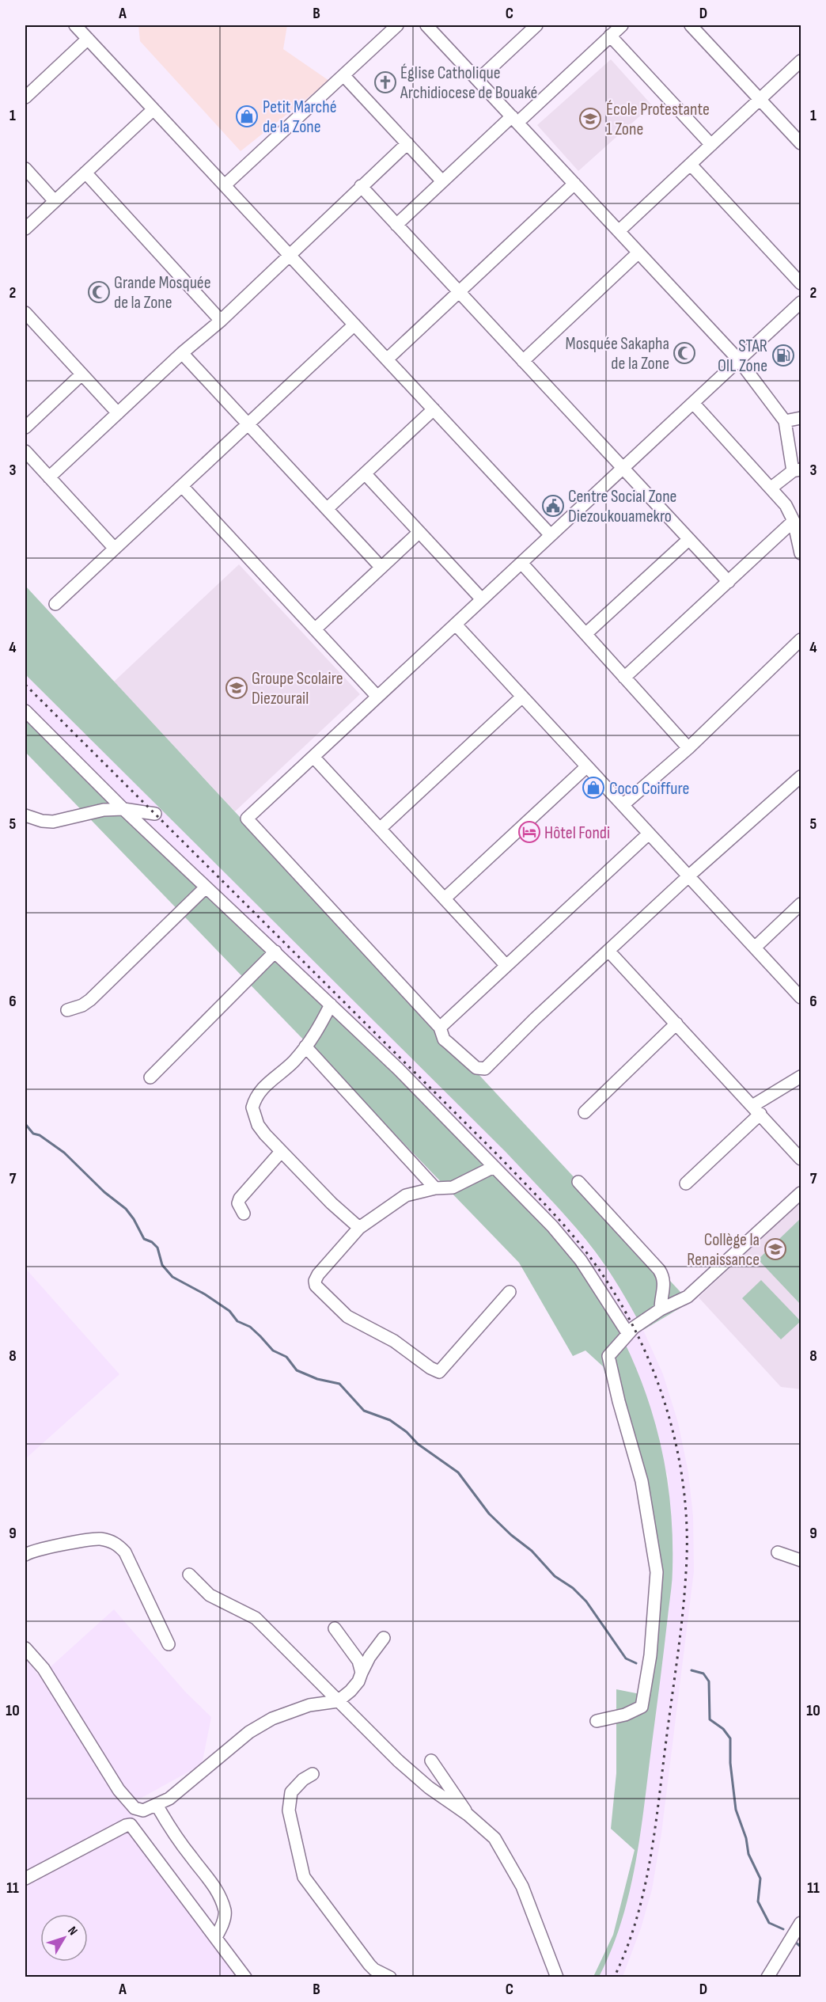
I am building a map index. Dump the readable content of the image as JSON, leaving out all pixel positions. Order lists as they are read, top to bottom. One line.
{"places":{"church":["Église Catholique Archidiocese de Bouaké"],"shop":["Petit Marché de la Zone","Coco Coiffure"],"school or university":["École Protestante 1 Zone","Groupe Scolaire Diezourail","Collège la Renaissance"],"mosque":["Grande Mosquée de la Zone","Mosquée Sakapha de la Zone"],"fuel station":["STAR OIL Zone"],"public building":["Centre Social Zone Diezoukouamekro"],"hotel":["Hôtel Fondi"]},"north":"top right","grid":{"columns":["A","B","C","D"],"rows":["1","2","3","4","5","6","7","8","9","10","11"]}}
